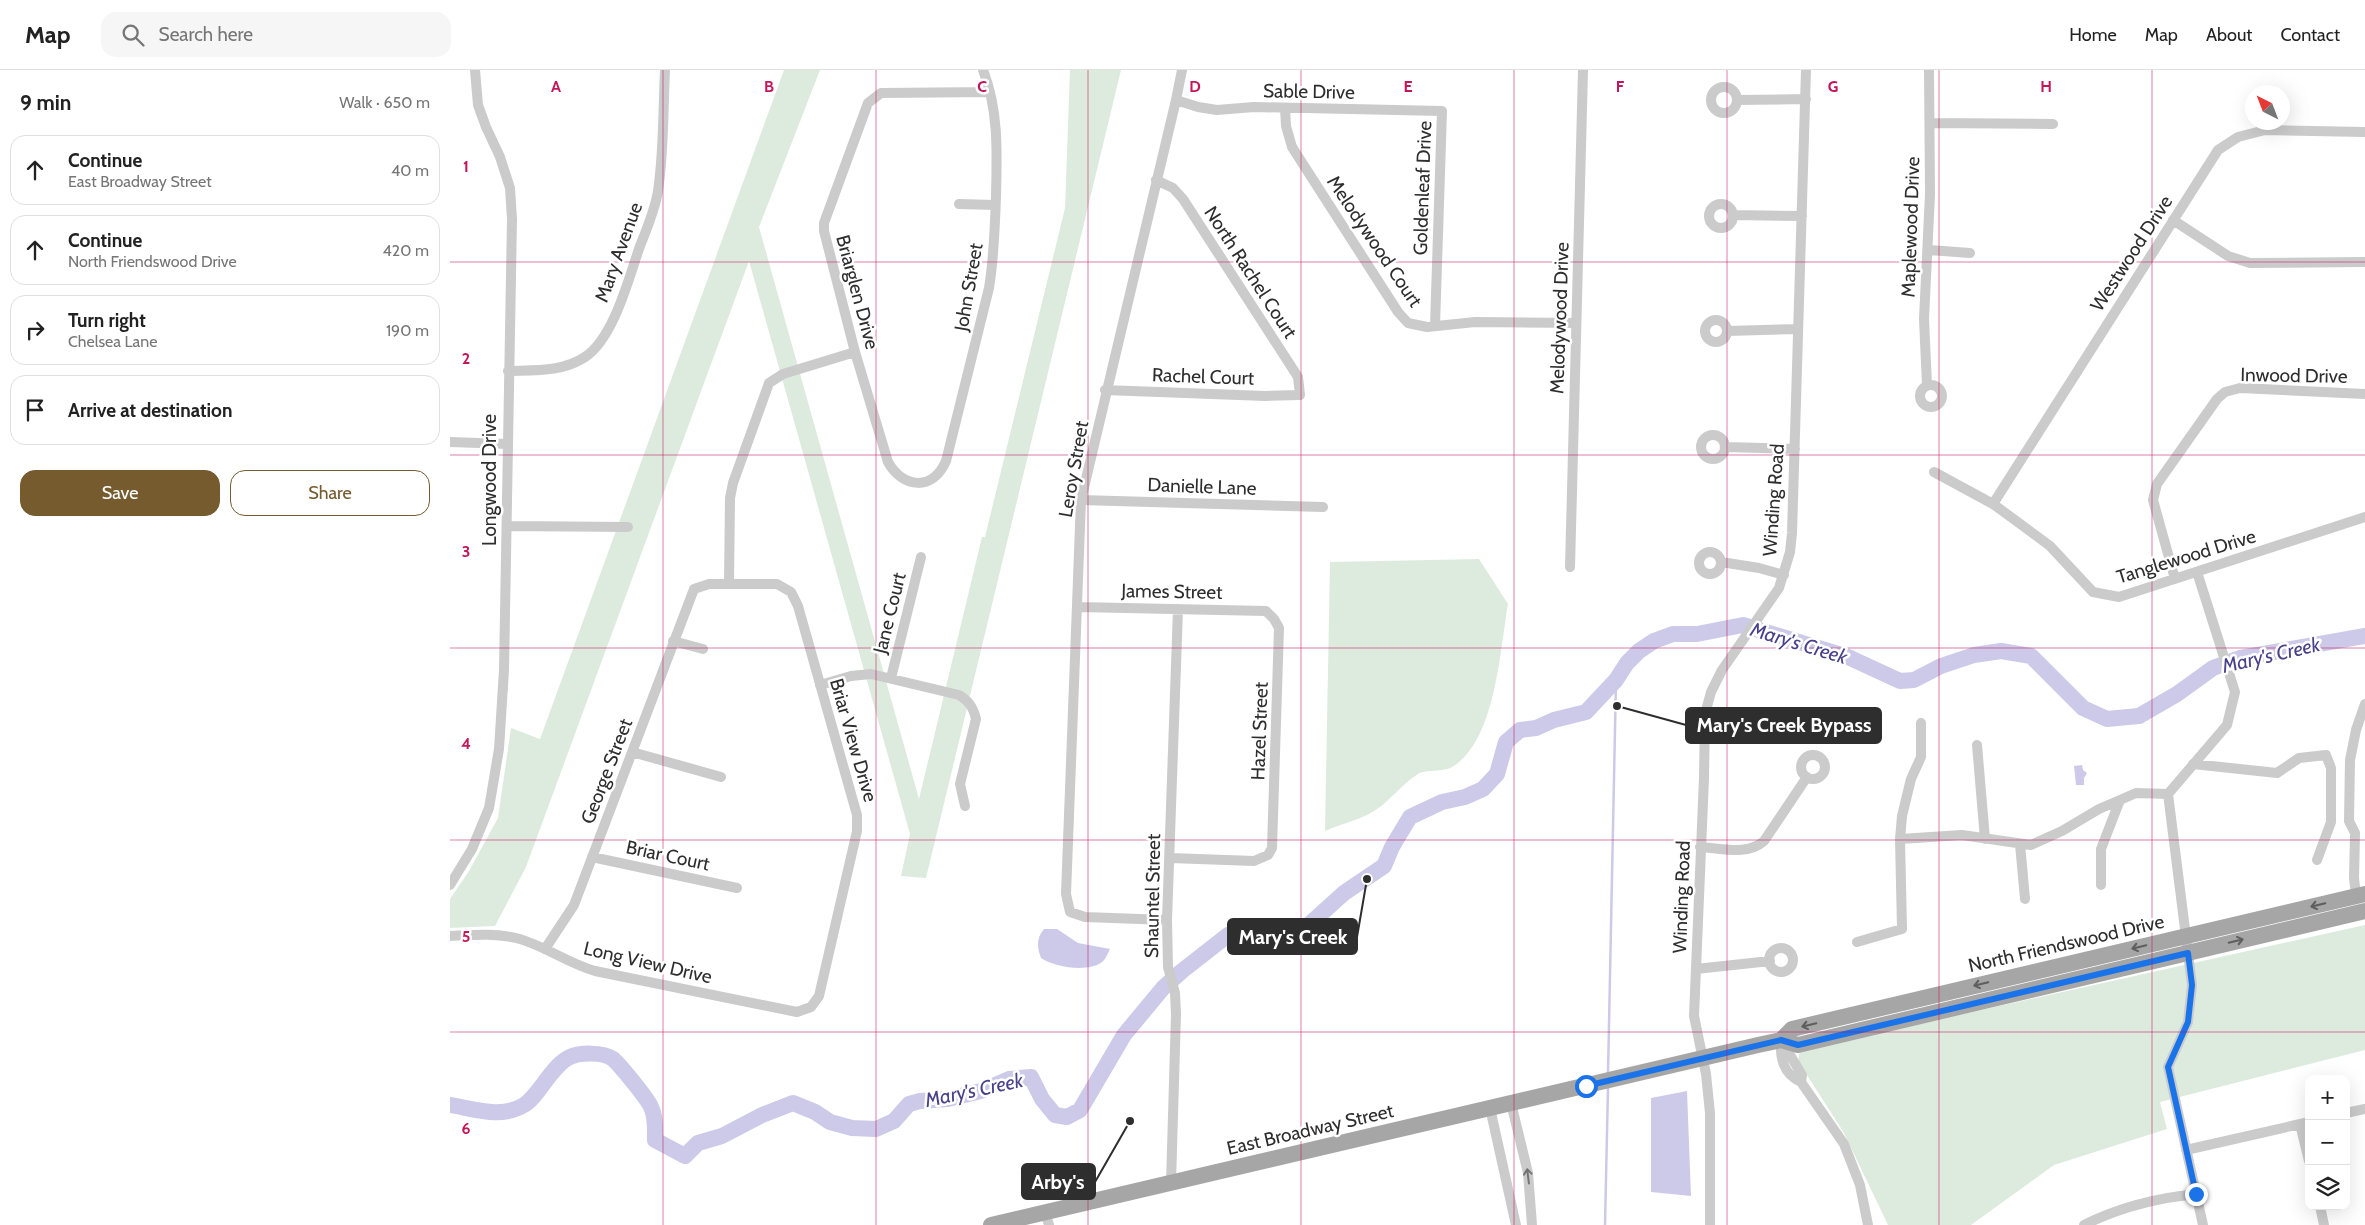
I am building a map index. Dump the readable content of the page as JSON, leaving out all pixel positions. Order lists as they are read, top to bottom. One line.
{"streets":{"main road":["North Friendswood Drive","East Broadway Street"],"street":["Sable Drive","Goldenleaf Drive","Maplewood Drive","Melodywood Court","Mary Avenue","Westwood Drive","North Rachel Court","John Street","Briarglen Drive","Melodywood Drive","Inwood Drive","Rachel Court","Leroy Street","Longwood Drive","Danielle Lane","Winding Road","Tanglewood Drive","James Street","Jane Court","Hazel Street","Briar View Drive","George Street","Briar Court","Shauntel Street","Long View Drive"]},"crossings":[["Sable Drive","Goldenleaf Drive"],["Sable Drive","Melodywood Court"],["Sable Drive","Leroy Street"],["Goldenleaf Drive","Melodywood Court"],["Melodywood Court","Melodywood Drive"],["Mary Avenue","Longwood Drive"],["Westwood Drive","Tanglewood Drive"],["North Rachel Court","Rachel Court"],["North Rachel Court","Leroy Street"],["John Street","Briarglen Drive"],["Inwood Drive","Tanglewood Drive"],["Rachel Court","Leroy Street"],["Leroy Street","Danielle Lane"],["Leroy Street","James Street"],["Leroy Street","Shauntel Street"],["Winding Road","North Friendswood Drive"],["James Street","Hazel Street"],["James Street","Shauntel Street"],["Hazel Street","Shauntel Street"],["Briar View Drive","George Street"],["Briar View Drive","Long View Drive"],["George Street","Briar Court"],["George Street","Long View Drive"],["Shauntel Street","East Broadway Street"],["North Friendswood Drive","East Broadway Street"]],"water":["Mary's Creek"],"places":["Mary's Creek Bypass","Mary's Creek","Arby's"],"north":"top left","page":{"header":"Map","search":"Search here","nav":["Home","Map","About","Contact"],"heading":["9 min","Walk · 650 m"],"list":[["Continue","East Broadway Street","40 m"],["Continue","North Friendswood Drive","420 m"],["Turn right","Chelsea Lane","190 m"],"Arrive at destination"],"buttons":["Save","Share"],"map_buttons":["+","−"]},"grid":{"columns":["A","B","C","D","E","F","G","H"],"rows":["1","2","3","4","5","6"]}}
